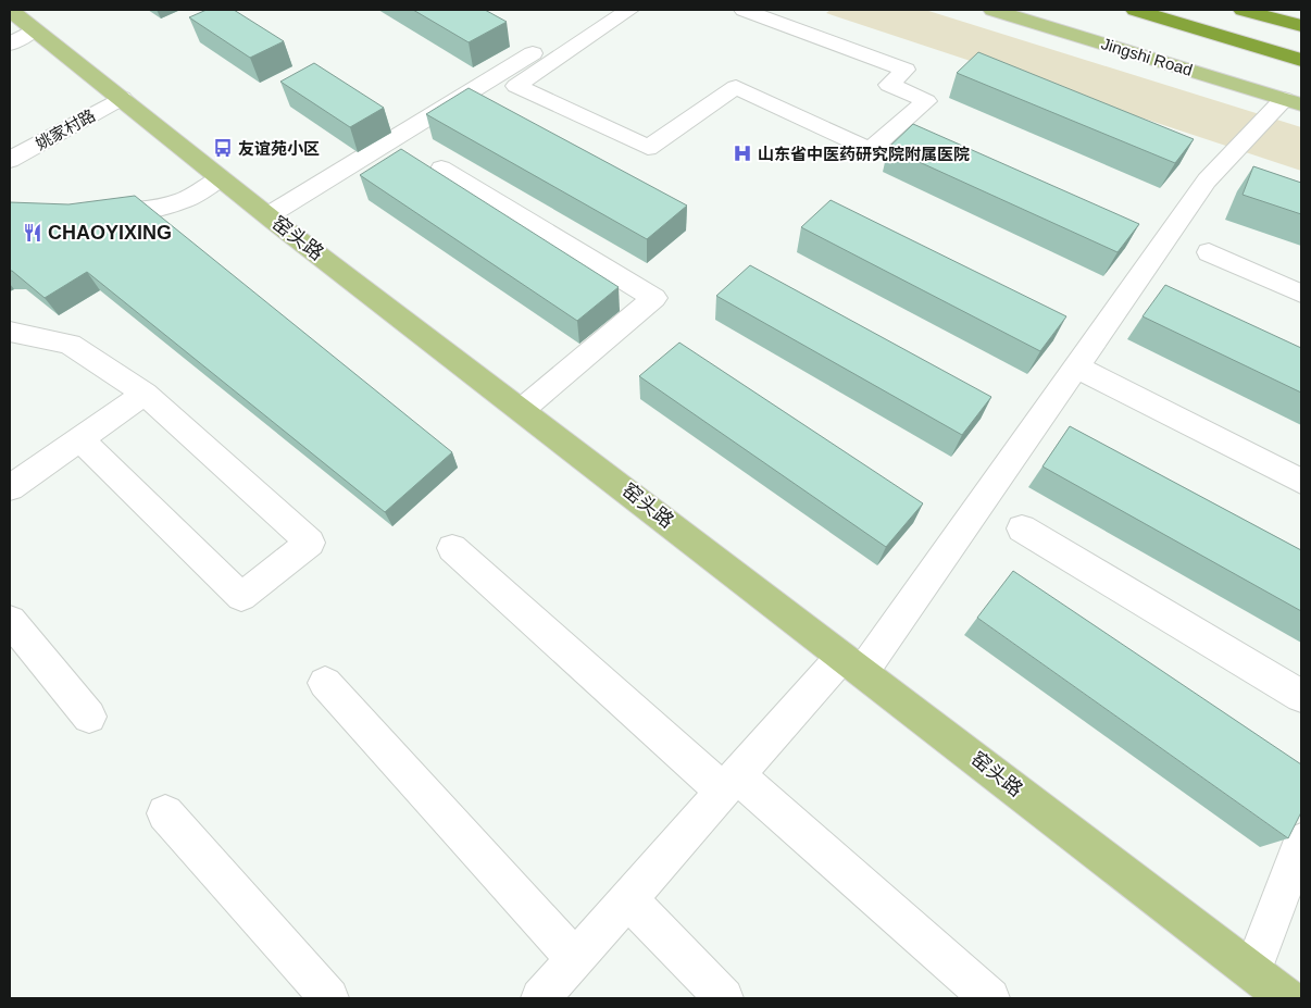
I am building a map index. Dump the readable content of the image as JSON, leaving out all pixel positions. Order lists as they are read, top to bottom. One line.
{"streets":{"main road":["Jingshi Road","窑头路"],"street":["姚家村路"]},"crossings":[["姚家村路","窑头路"]],"places":{"bus stop":["友谊苑小区"],"hospital":["山东省中医药研究院附属医院"],"restaurant":["CHAOYIXING"]}}
